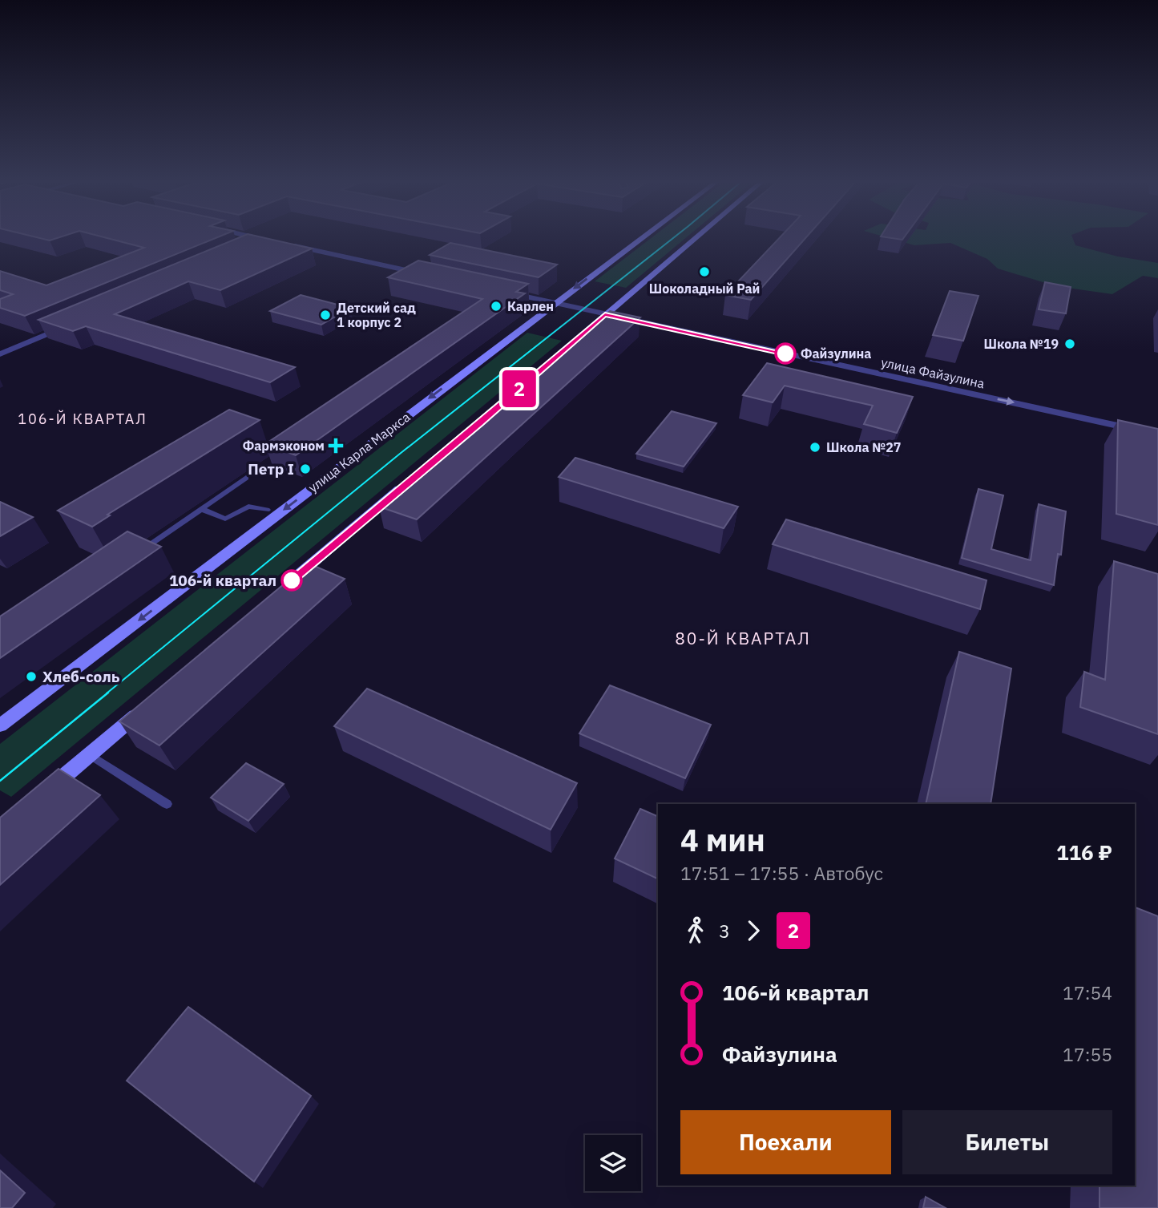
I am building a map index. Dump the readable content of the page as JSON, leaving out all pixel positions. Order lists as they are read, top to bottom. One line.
{"streets":{"main road":["улица Карла Маркса"],"street":["улица Файзулина"]},"crossings":[["улица Файзулина","улица Карла Маркса"]],"one_way":["улица Файзулина"],"districts":["106-Й КВАРТАЛ","80-Й КВАРТАЛ"],"places":{"other":["Шоколадный Рай","Карлен","Детский сад 1 корпус 2","Школа №19","Файзулина","Школа №27","Петр I","106-й квартал","Хлеб-соль"],"health":["Фармэконом"]},"lines":["bus line 2"],"page":{"on_map":"2","heading":["4 мин","17:51 – 17:55 · Автобус","116 ₽"],"legs":["3","2"],"list":[{"name":"106-й квартал","value":"17:54"},{"name":"Файзулина","value":"17:55"}],"buttons":["Поехали","Билеты"]}}
